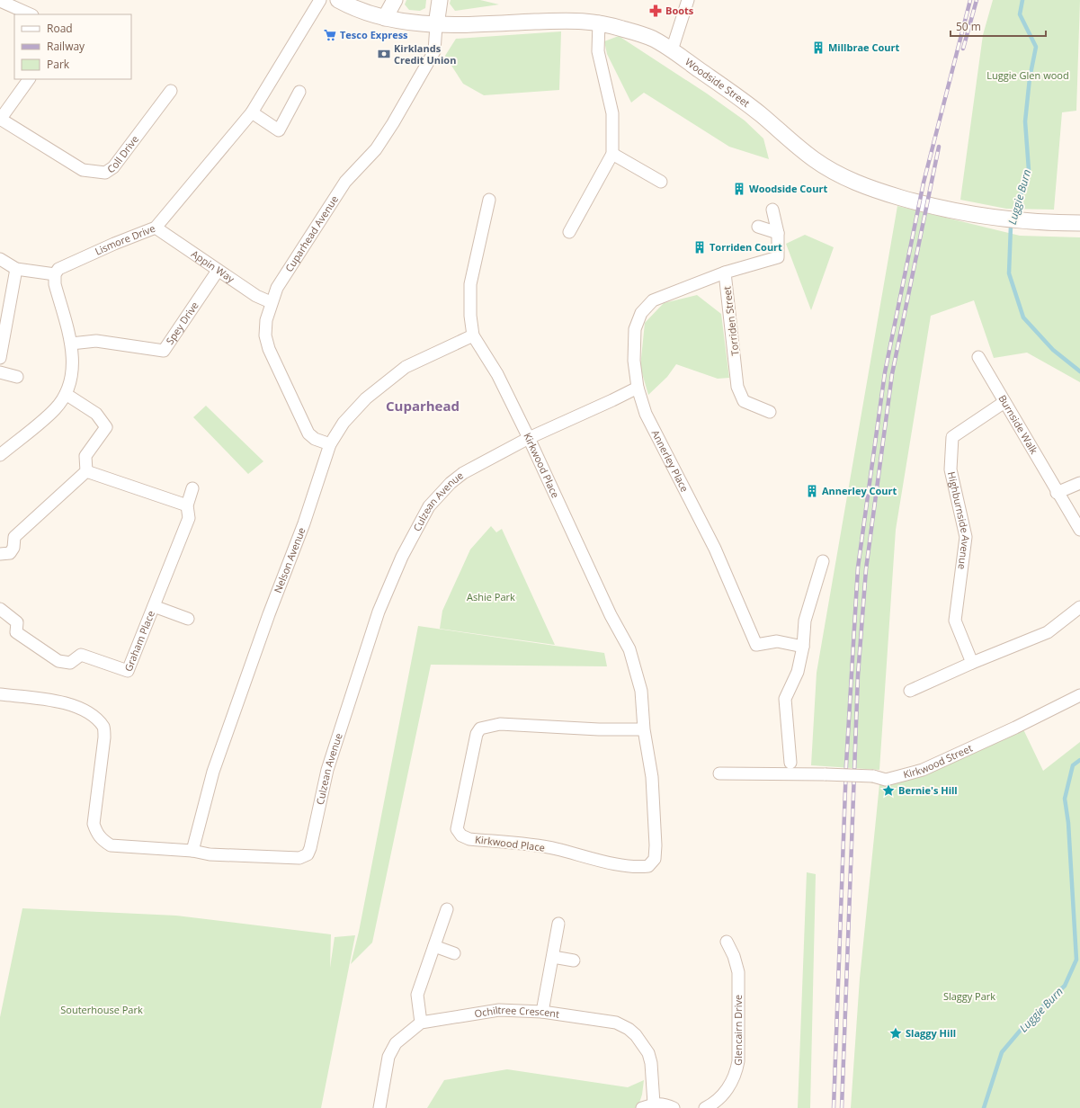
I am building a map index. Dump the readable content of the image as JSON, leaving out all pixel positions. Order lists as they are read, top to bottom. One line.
{"streets":{"street":["Woodside Street","Coll Drive","Cuparhead Avenue","Lismore Drive","Appin Way","Torriden Street","Spey Drive","Burnside Walk","Annerley Place","Kirkwood Place","Culzean Avenue","Highburnside Avenue","Nelson Avenue","Graham Place","Kirkwood Street","Ochiltree Crescent","Glencairn Drive"]},"crossings":[["Woodside Street","Cuparhead Avenue"],["Cuparhead Avenue","Appin Way"],["Cuparhead Avenue","Nelson Avenue"],["Lismore Drive","Appin Way"],["Appin Way","Spey Drive"],["Torriden Street","Annerley Place"],["Burnside Walk","Highburnside Avenue"],["Annerley Place","Culzean Avenue"],["Kirkwood Place","Culzean Avenue"],["Kirkwood Place","Nelson Avenue"],["Culzean Avenue","Nelson Avenue"]],"districts":["Cuparhead"],"water":["Luggie Burn"],"parks":["Luggie Glen wood","Ashie Park","Slaggy Park","Souterhouse Park"],"places":{"pharmacy":["Boots"],"supermarket":["Tesco Express"],"building":["Millbrae Court","Woodside Court","Torriden Court","Annerley Court"],"bank":["Kirklands Credit Union"],"place":["Bernie's Hill","Slaggy Hill"]},"legend":["Road","Railway","Park"],"scale_bar":"50 m"}
